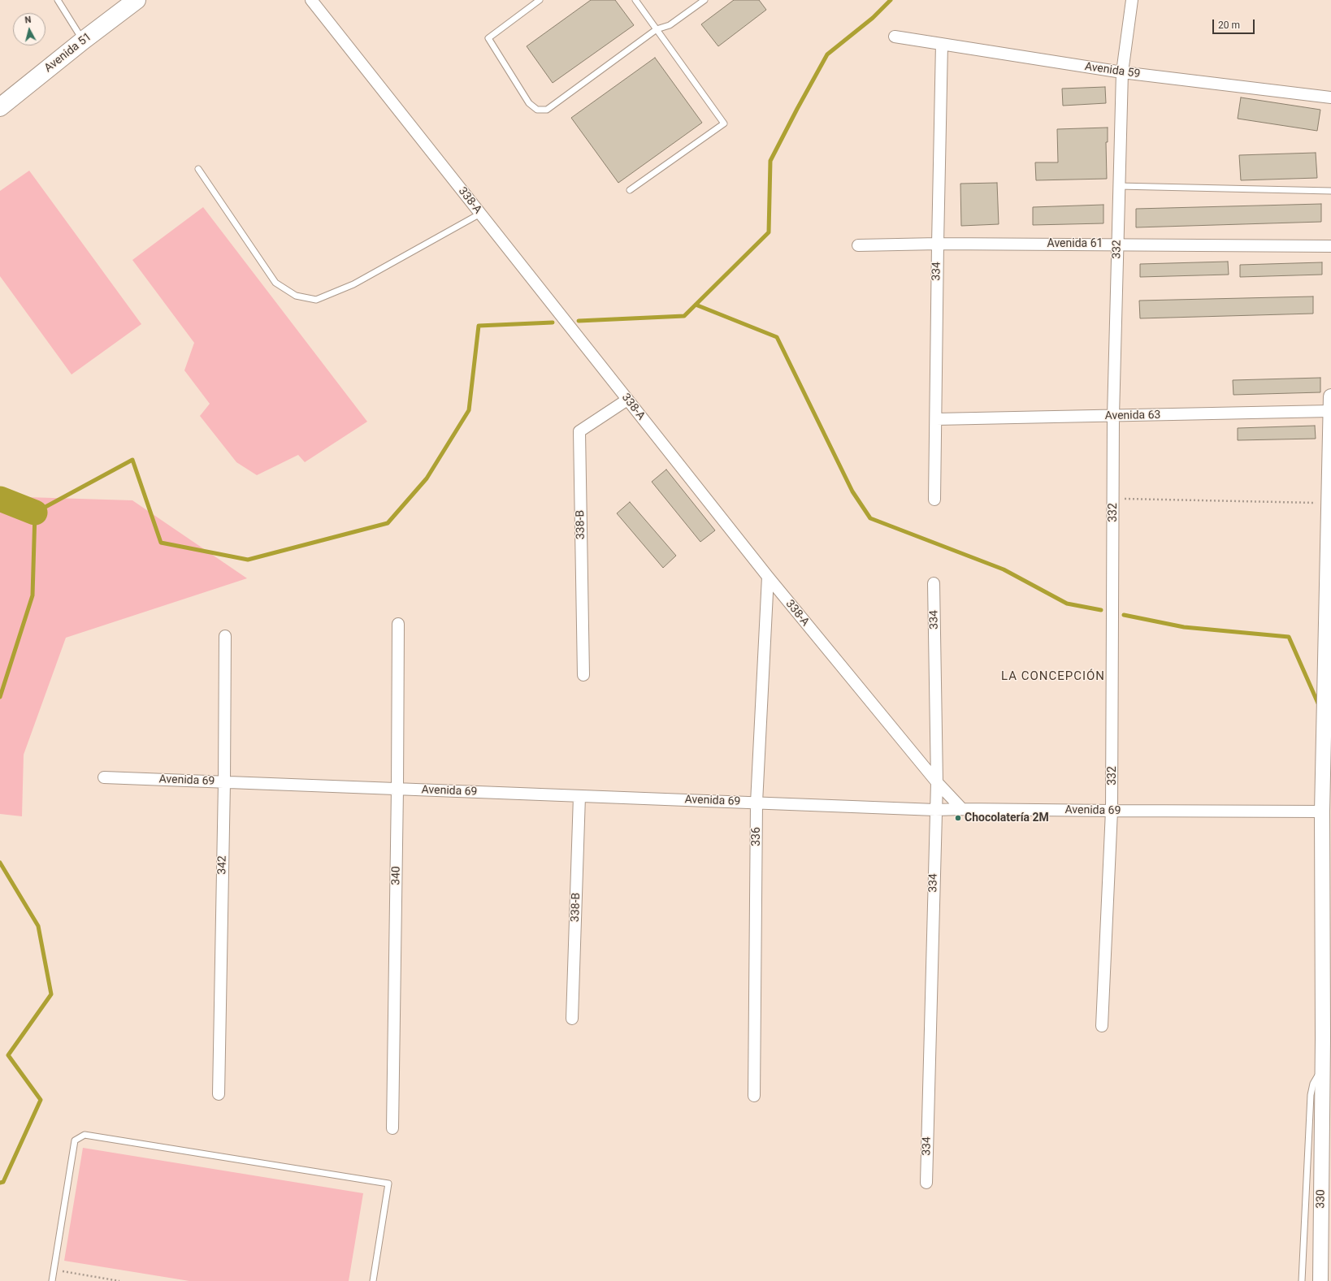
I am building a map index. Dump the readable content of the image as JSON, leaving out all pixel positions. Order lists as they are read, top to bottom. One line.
{"streets":{"main road":["Avenida 51"],"street":["Avenida 59","338-A","Avenida 61","332","334","Avenida 63","338-B","Avenida 69","336","342","340","330"]},"crossings":[["Avenida 59","332"],["Avenida 59","334"],["338-A","334"],["338-A","338-B"],["338-A","Avenida 69"],["338-A","336"],["Avenida 61","332"],["Avenida 61","334"],["332","Avenida 63"],["332","Avenida 69"],["334","Avenida 63"],["334","Avenida 69"],["Avenida 63","330"],["338-B","Avenida 69"],["Avenida 69","336"],["Avenida 69","342"],["Avenida 69","340"],["Avenida 69","330"]],"districts":["LA CONCEPCIÓN"],"places":["Chocolatería 2M"],"scale_bar":"20 m","north":"top"}
